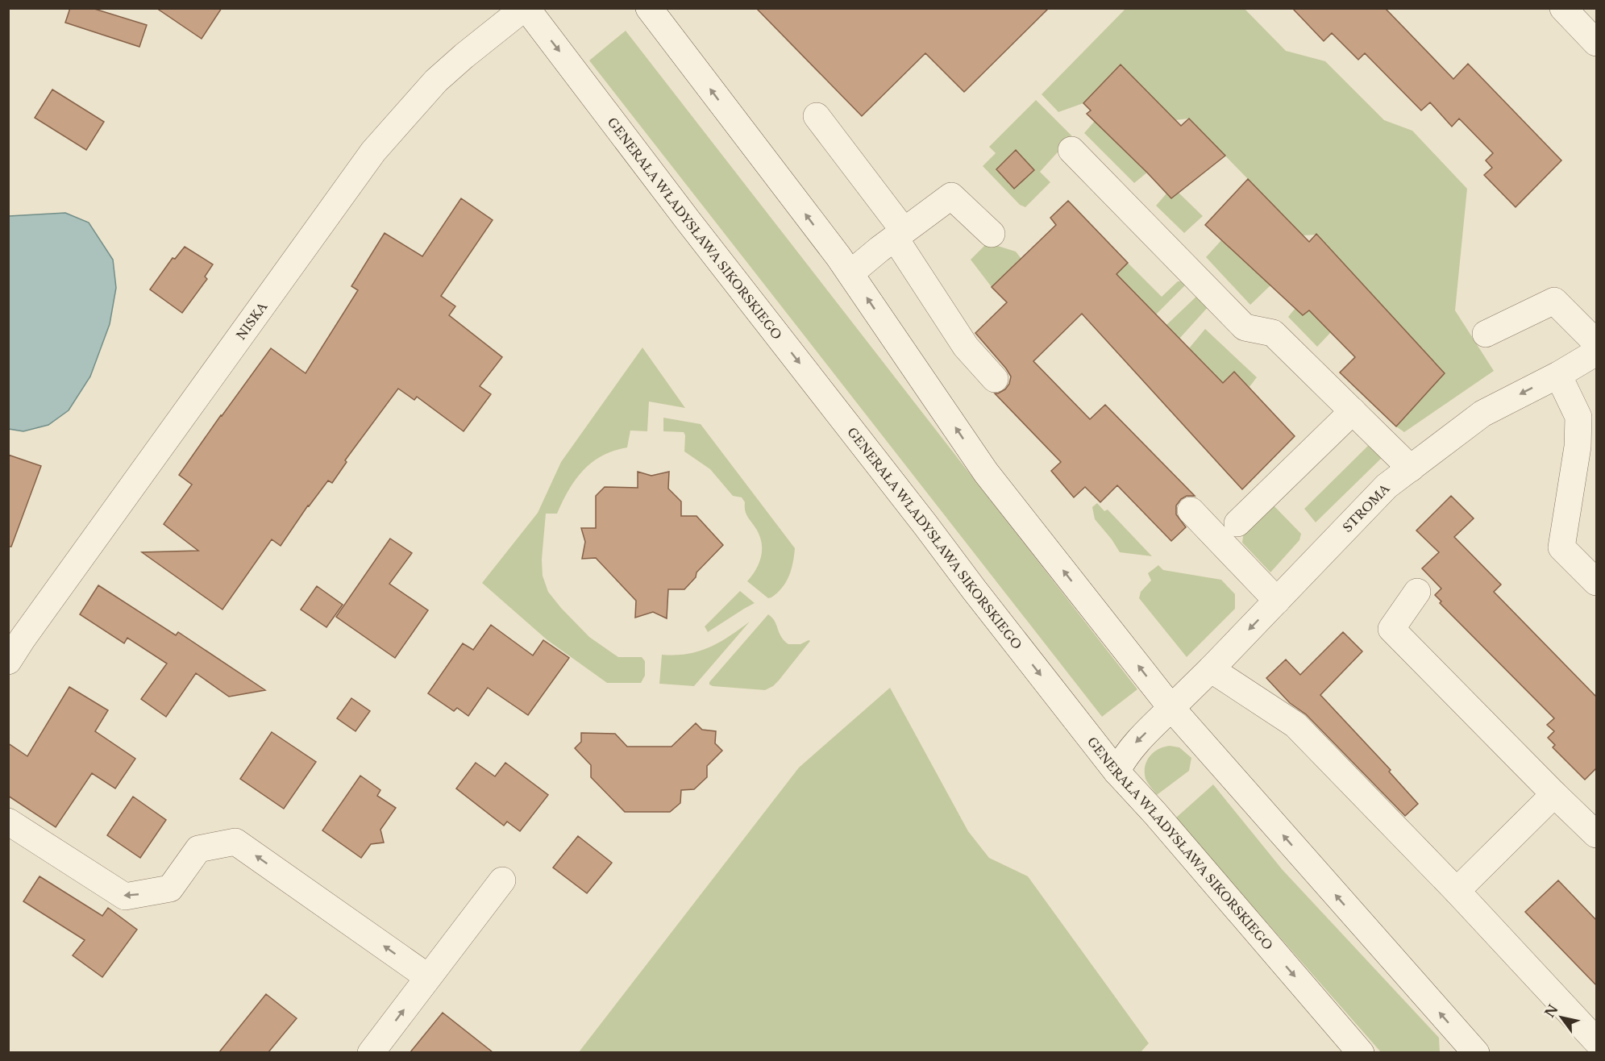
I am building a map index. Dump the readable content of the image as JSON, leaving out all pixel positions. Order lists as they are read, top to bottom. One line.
{"streets":{"street":["GENERAŁA WŁADYSŁAWA SIKORSKIEGO","NISKA","STROMA"]},"crossings":[["GENERAŁA WŁADYSŁAWA SIKORSKIEGO","NISKA"],["GENERAŁA WŁADYSŁAWA SIKORSKIEGO","STROMA"]],"one_way":["STROMA"],"north":"top left"}
